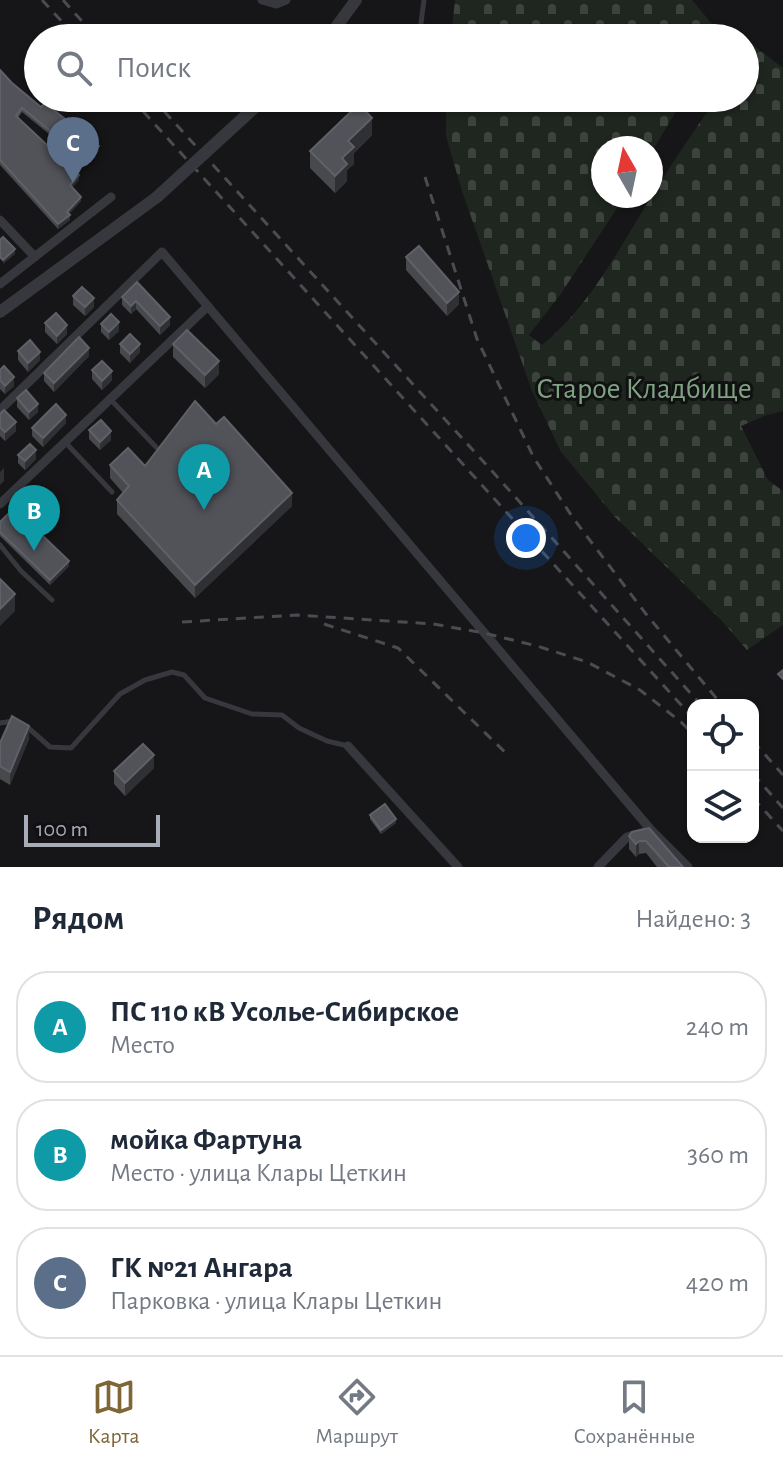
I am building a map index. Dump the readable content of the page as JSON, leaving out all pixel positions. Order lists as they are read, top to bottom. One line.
{"parks":["Старое Кладбище"],"scale_bar":"100 m","north":"top","page":{"search":"Поиск","pins":["C","A","B"],"scale":"100 m","heading":["Рядом","Найдено: 3"],"list":[{"mark":"A","name":"ПС 110 кВ Усолье-Сибирское","note":"Место","value":"240 m"},{"mark":"B","name":"мойка Фартуна","note":"Место · улица Клары Цеткин","value":"360 m"},{"mark":"C","name":"ГК №21 Ангара","note":"Парковка · улица Клары Цеткин","value":"420 m"}],"nav":["Карта","Маршрут","Сохранённые"]}}
